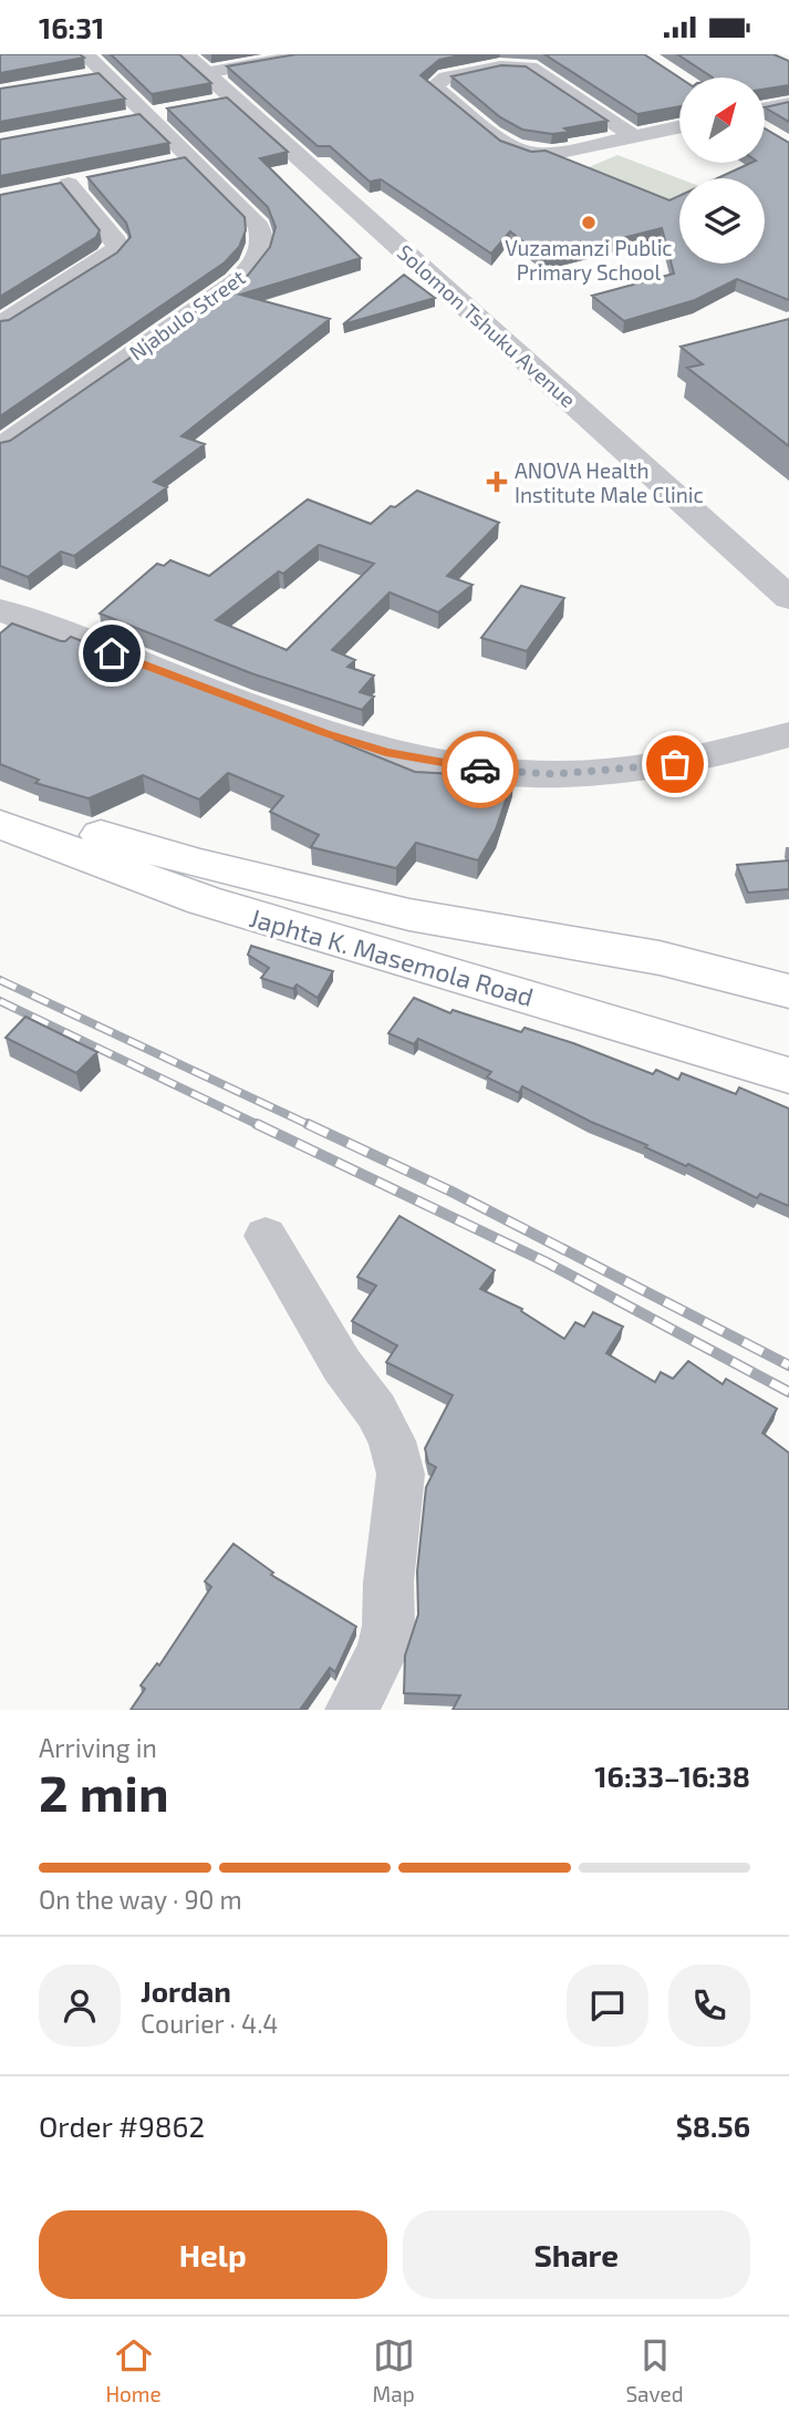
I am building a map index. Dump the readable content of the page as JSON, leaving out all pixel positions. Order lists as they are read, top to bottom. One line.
{"streets":{"main road":["Japhta K. Masemola Road"],"street":["Njabulo Street","Solomon Tshuku Avenue"]},"places":{"other":["Vuzamanzi Public Primary School"],"health":["ANOVA Health Institute Male Clinic"]},"north":"top right","page":{"status":"16:31","heading":["2 min","Arriving in","16:33–16:38"],"panel":["Jordan","Courier · 4.4","Order #9862","$8.56"],"bar":"On the way · 90 m","buttons":["Help","Share"],"tabs":["Home","Map","Saved"]}}
